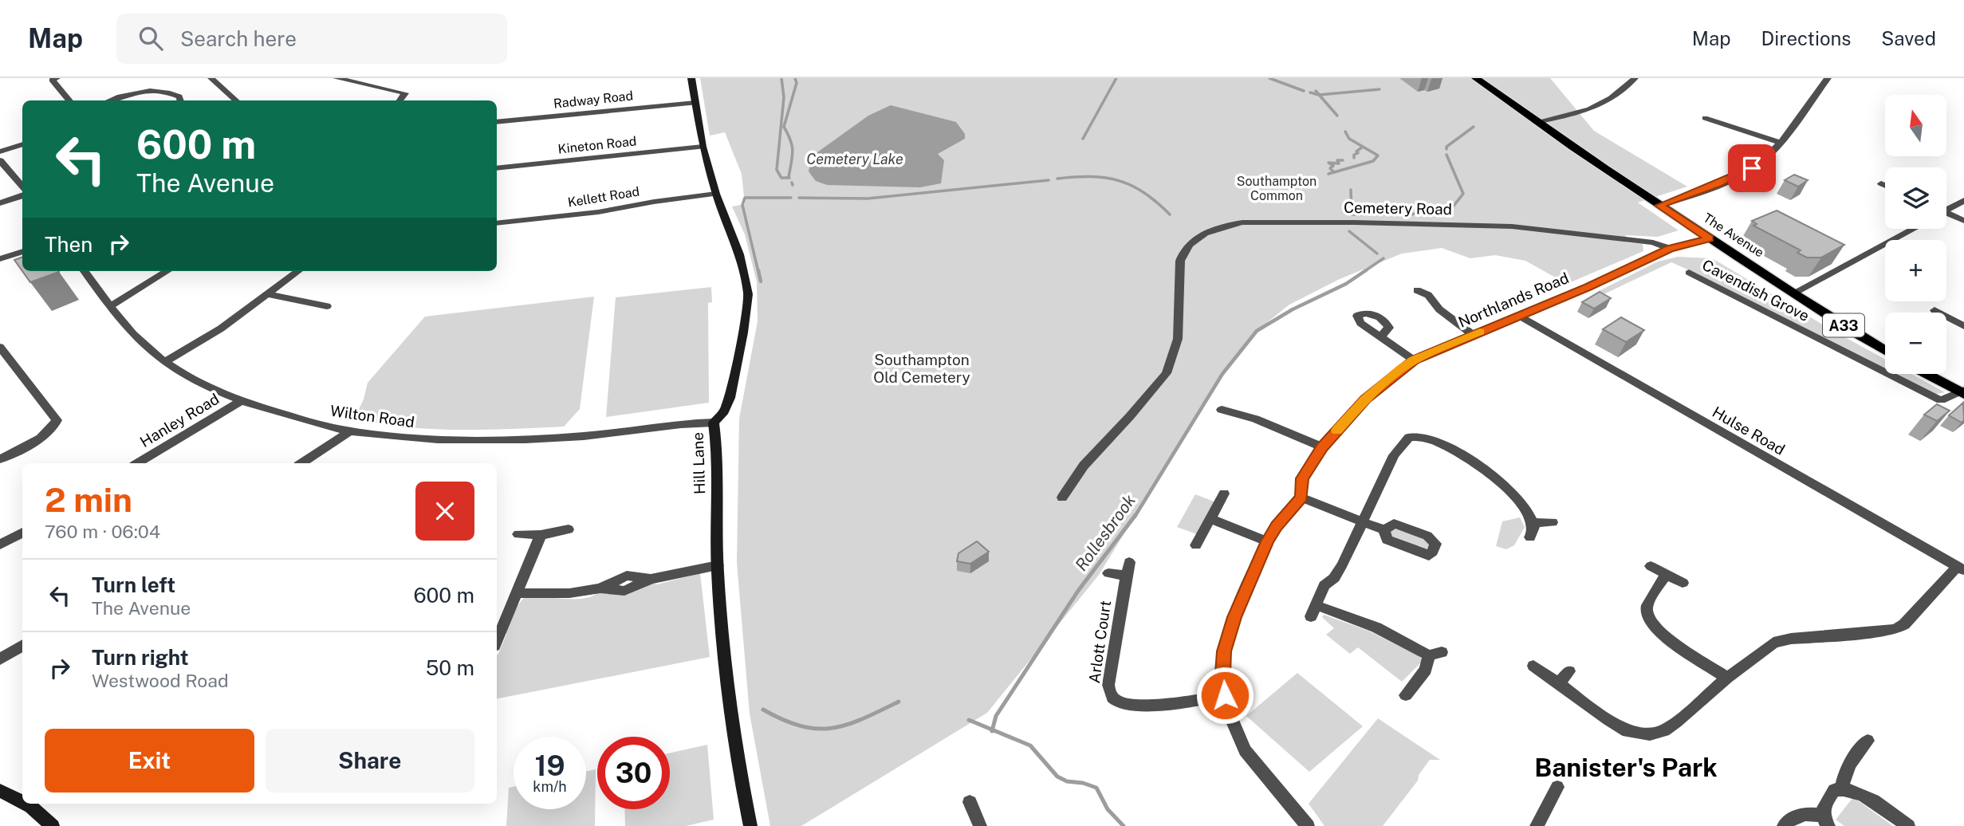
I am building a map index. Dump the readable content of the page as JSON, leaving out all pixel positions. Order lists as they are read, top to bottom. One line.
{"streets":{"main road":["The Avenue","A33"],"street":["Radway Road","Kineton Road","Kellett Road","Cemetery Road","Cavendish Grove","Northlands Road","Wilton Road","Hanley Road","Hulse Road","Hill Lane","Arlott Court"]},"crossings":[["Radway Road","Hill Lane"],["Kineton Road","Hill Lane"],["Kellett Road","Hill Lane"],["Cemetery Road","Northlands Road"],["The Avenue","Northlands Road"],["Northlands Road","Hulse Road"],["Northlands Road","Arlott Court"],["Wilton Road","Hanley Road"],["Wilton Road","Hill Lane"]],"districts":["Banister's Park"],"water":["Cemetery Lake","Rollesbrook"],"parks":["Southampton Common","Southampton Old Cemetery"],"north":"top","page":{"header":"Map","search":"Search here","nav":["Map","Directions","Saved"],"map_buttons":["+","−"],"turn":["600 m","The Avenue"],"then":"Then","heading":["2 min","760 m · 06:04"],"list":[{"name":"Turn left","note":"The Avenue","value":"600 m"},{"name":"Turn right","note":"Westwood Road","value":"50 m"}],"buttons":["Exit","Share"],"speed":"19 km/h","limit":"30"}}
